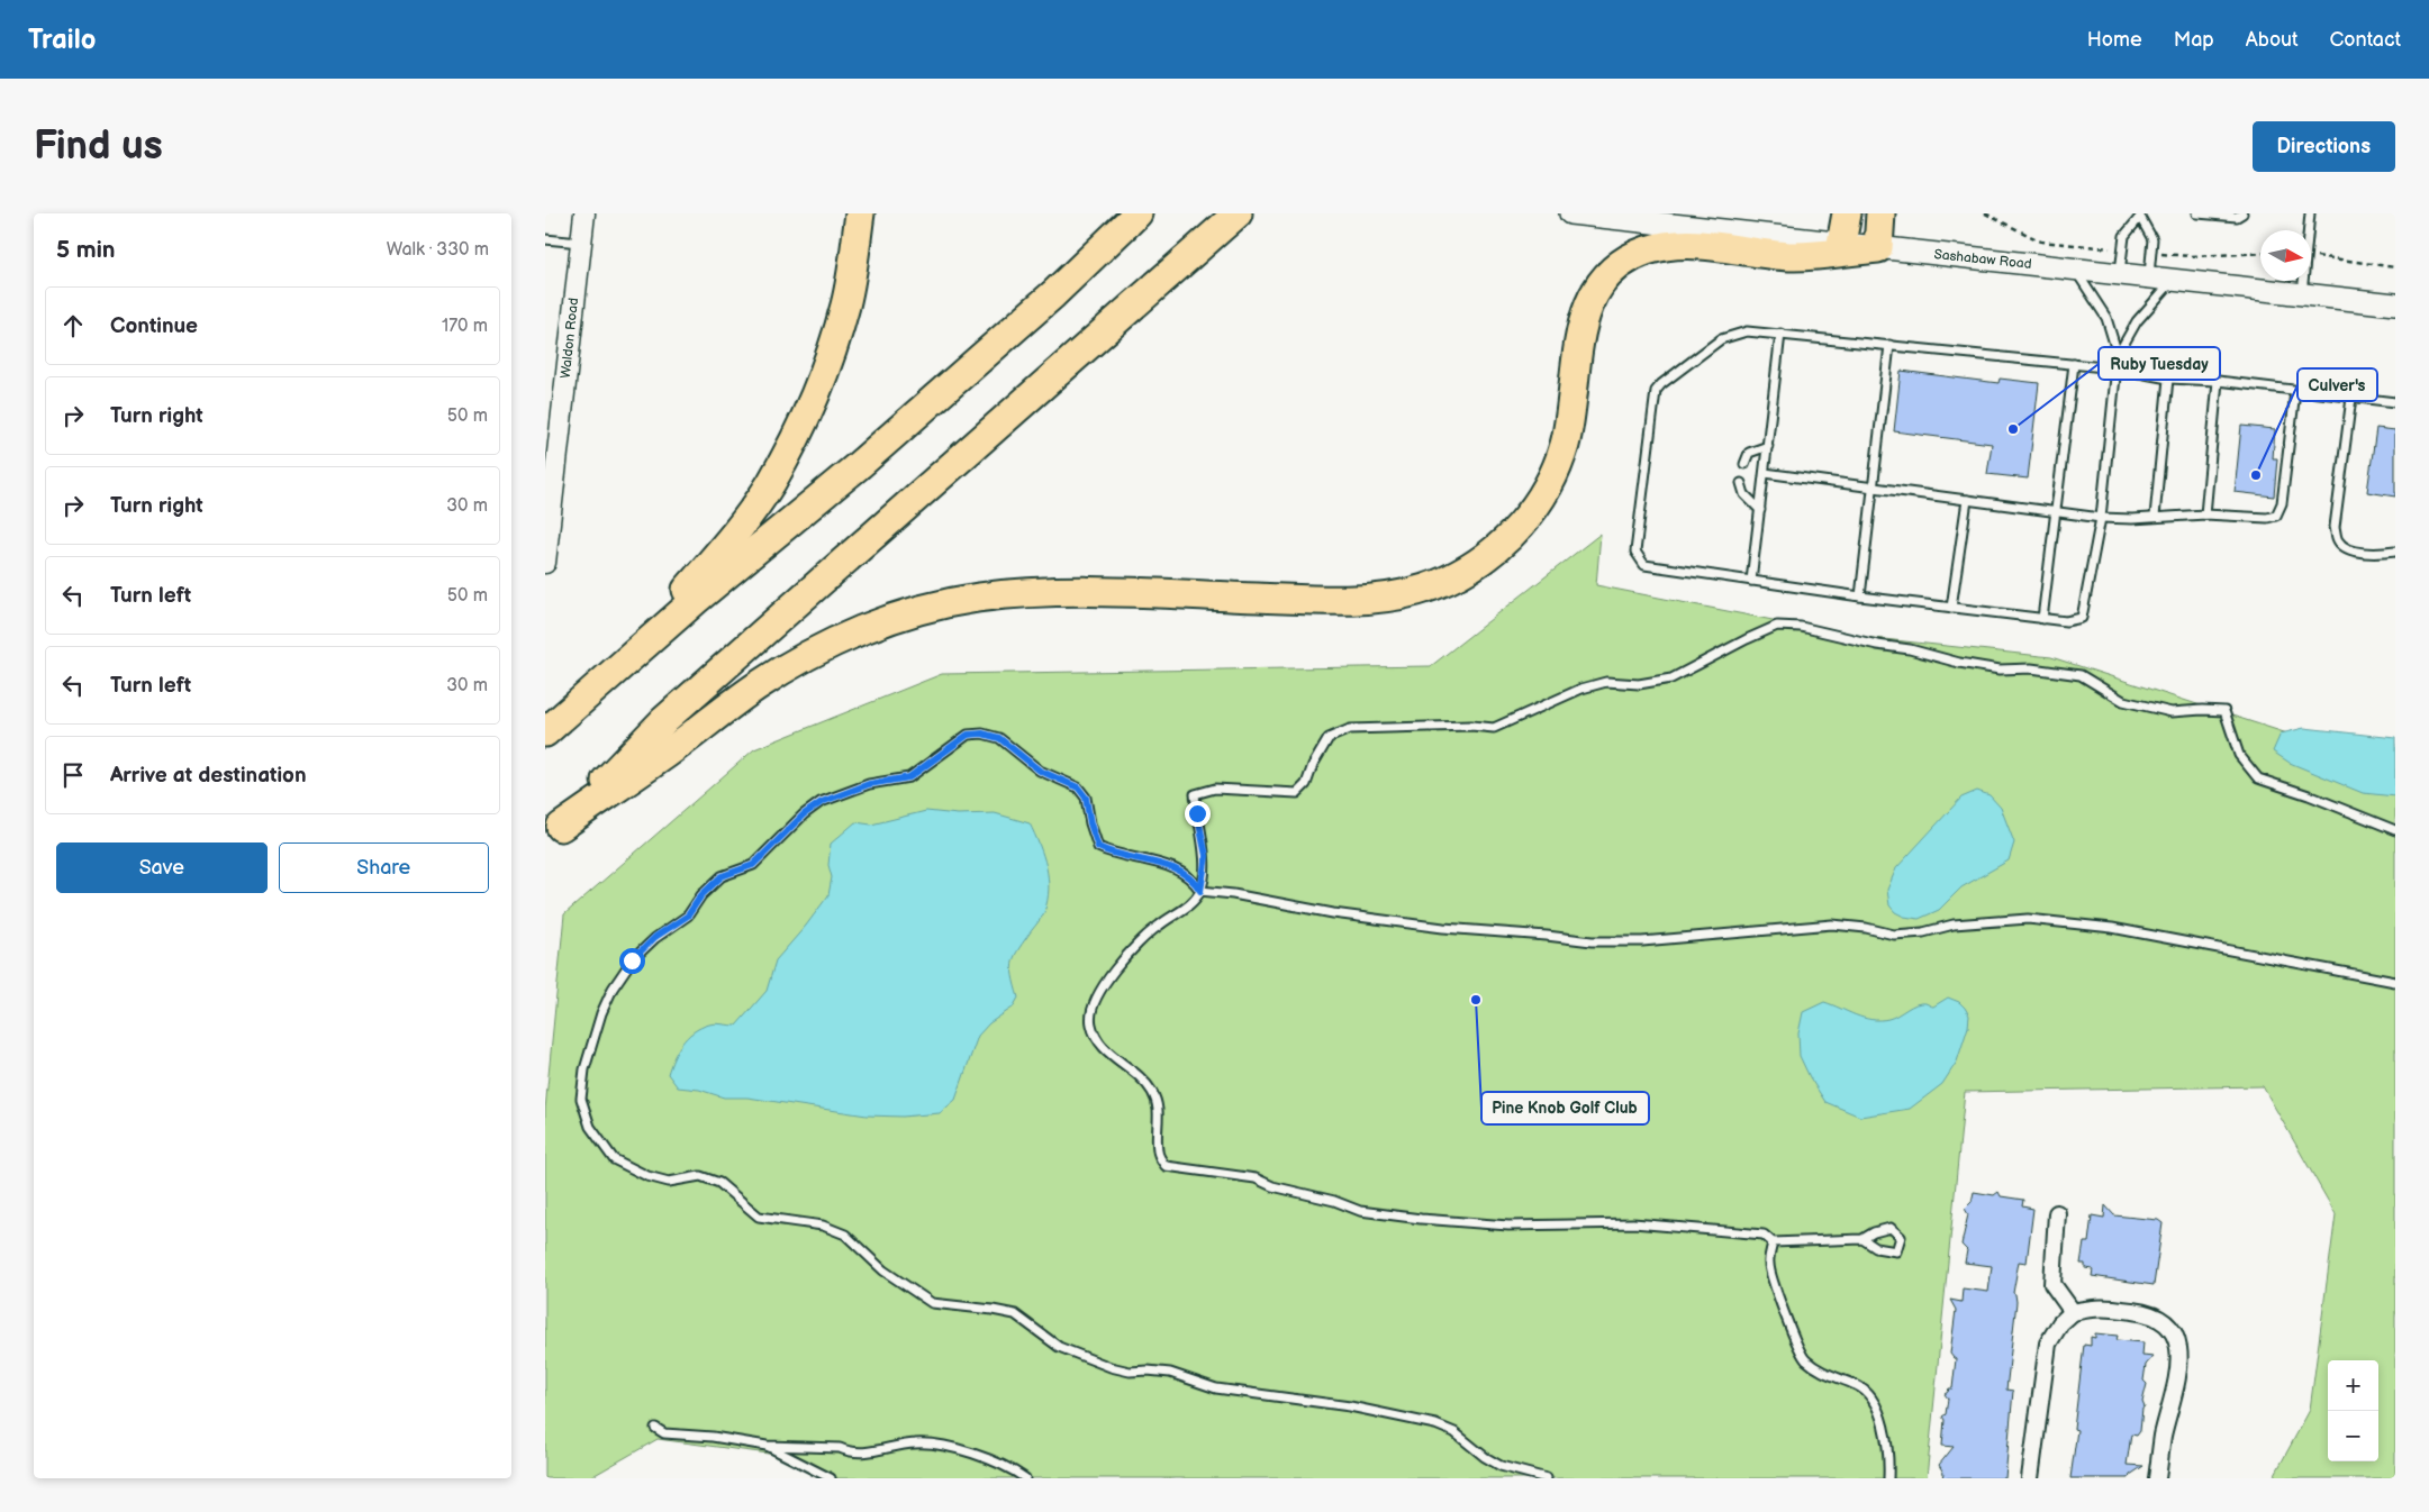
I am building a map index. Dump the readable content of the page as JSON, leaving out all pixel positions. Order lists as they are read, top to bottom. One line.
{"streets":{"main road":["Sashabaw Road"],"street":["Waldon Road"]},"places":["Ruby Tuesday","Culver's","Pine Knob Golf Club"],"north":"right","page":{"header":"Trailo","nav":["Home","Map","About","Contact"],"buttons":["Directions",["Save","Share"]],"title":"Find us","heading":["5 min","Walk · 330 m"],"list":[["Continue","170 m"],["Turn right","50 m"],["Turn right","30 m"],["Turn left","50 m"],["Turn left","30 m"],"Arrive at destination"],"map_buttons":["+","−"]}}
